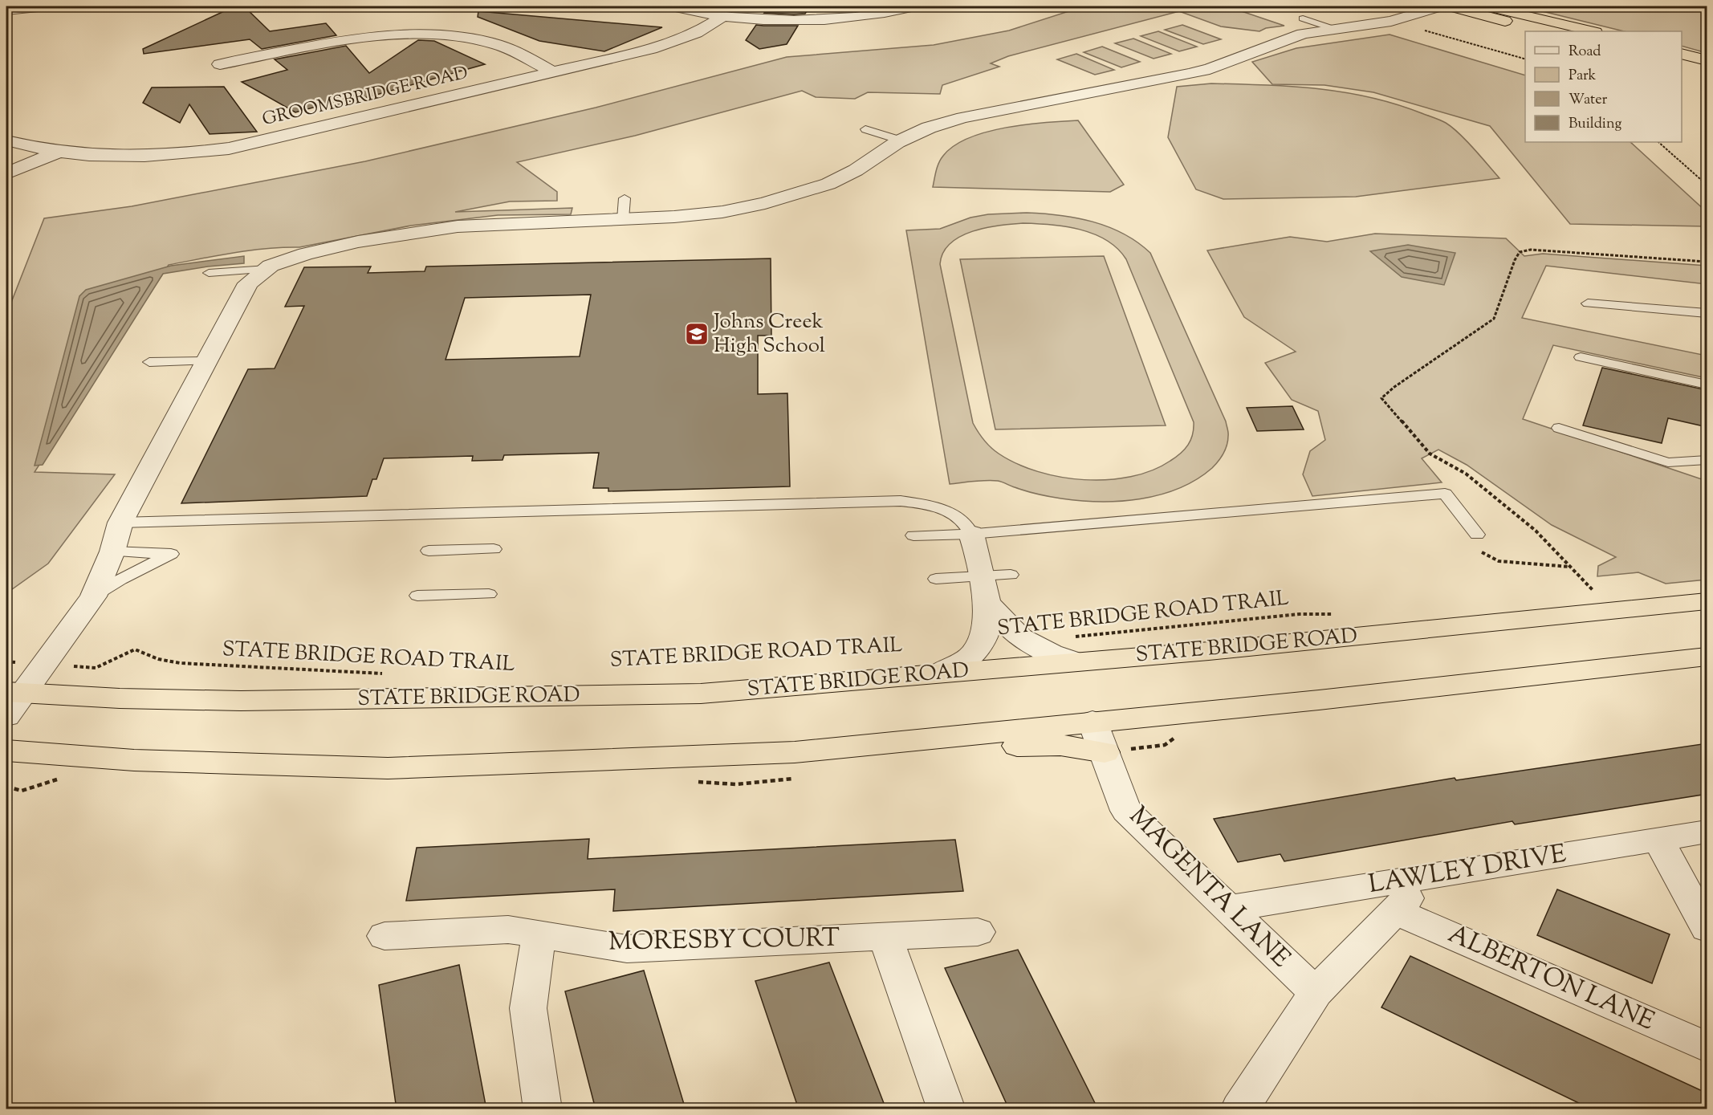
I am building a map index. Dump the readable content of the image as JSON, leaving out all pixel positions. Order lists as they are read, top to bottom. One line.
{"streets":{"highway":["STATE BRIDGE ROAD"],"street":["GROOMSBRIDGE ROAD","LAWLEY DRIVE","MAGENTA LANE","MORESBY COURT","ALBERTON LANE"],"path":["STATE BRIDGE ROAD TRAIL"]},"crossings":[["STATE BRIDGE ROAD TRAIL","STATE BRIDGE ROAD"],["LAWLEY DRIVE","MAGENTA LANE"]],"places":{"school or university":["Johns Creek High School"]},"legend":["Road","Park","Water","Building"]}
